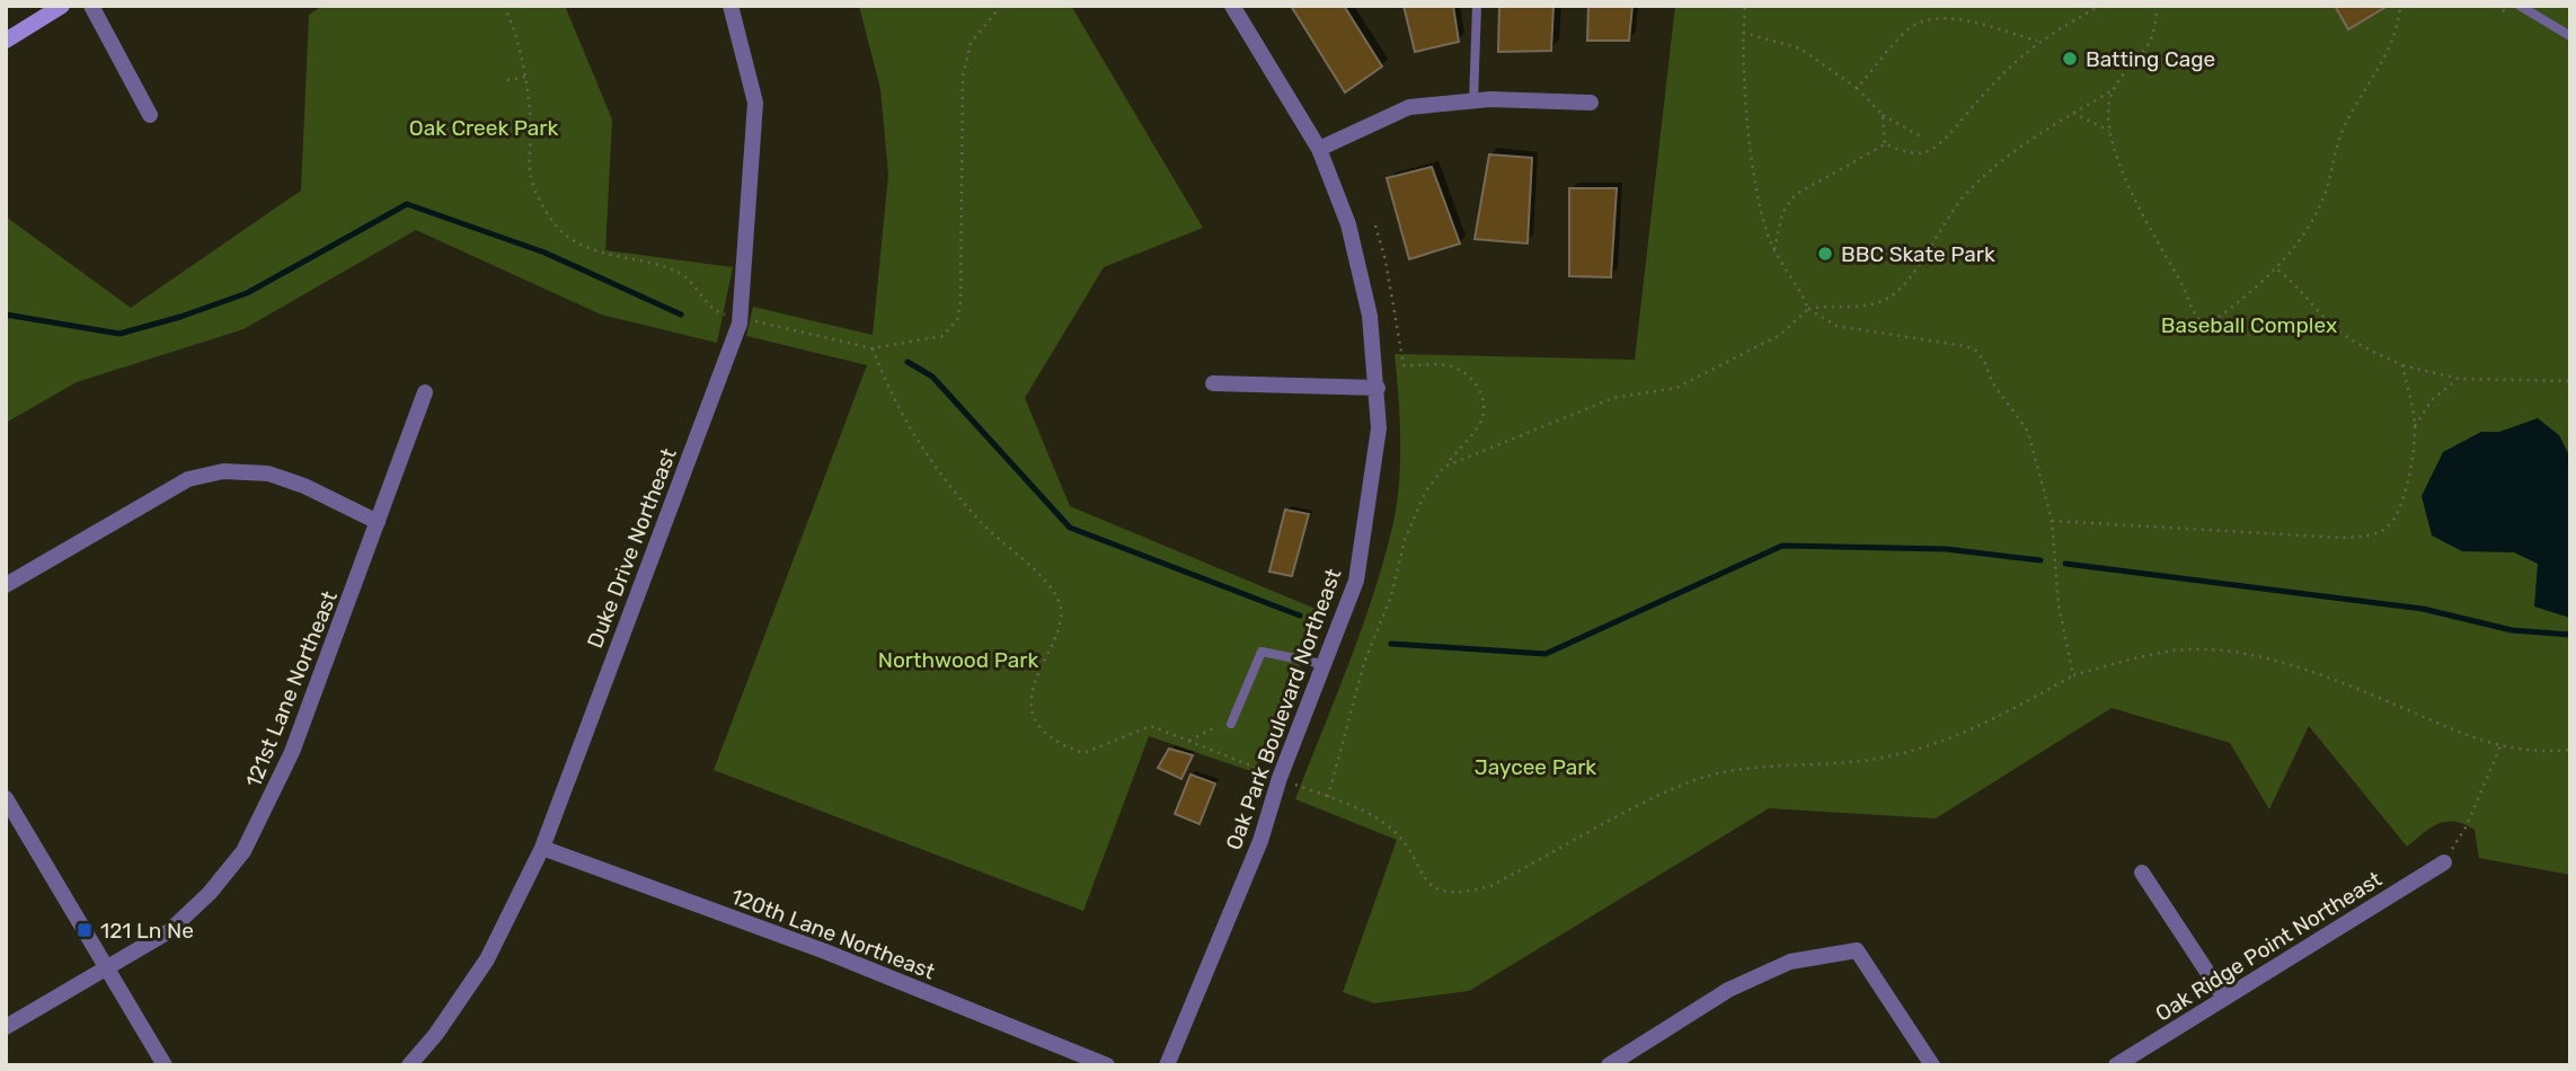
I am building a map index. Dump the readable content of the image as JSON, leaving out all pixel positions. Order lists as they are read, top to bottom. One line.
{"streets":{"street":["Duke Drive Northeast","121st Lane Northeast","Oak Park Boulevard Northeast","120th Lane Northeast","Oak Ridge Point Northeast"]},"crossings":[["Duke Drive Northeast","120th Lane Northeast"]],"parks":["Oak Creek Park","Baseball Complex","Northwood Park","Jaycee Park"],"places":{"other":["Batting Cage","BBC Skate Park"],"transit":["121 Ln Ne"]}}
